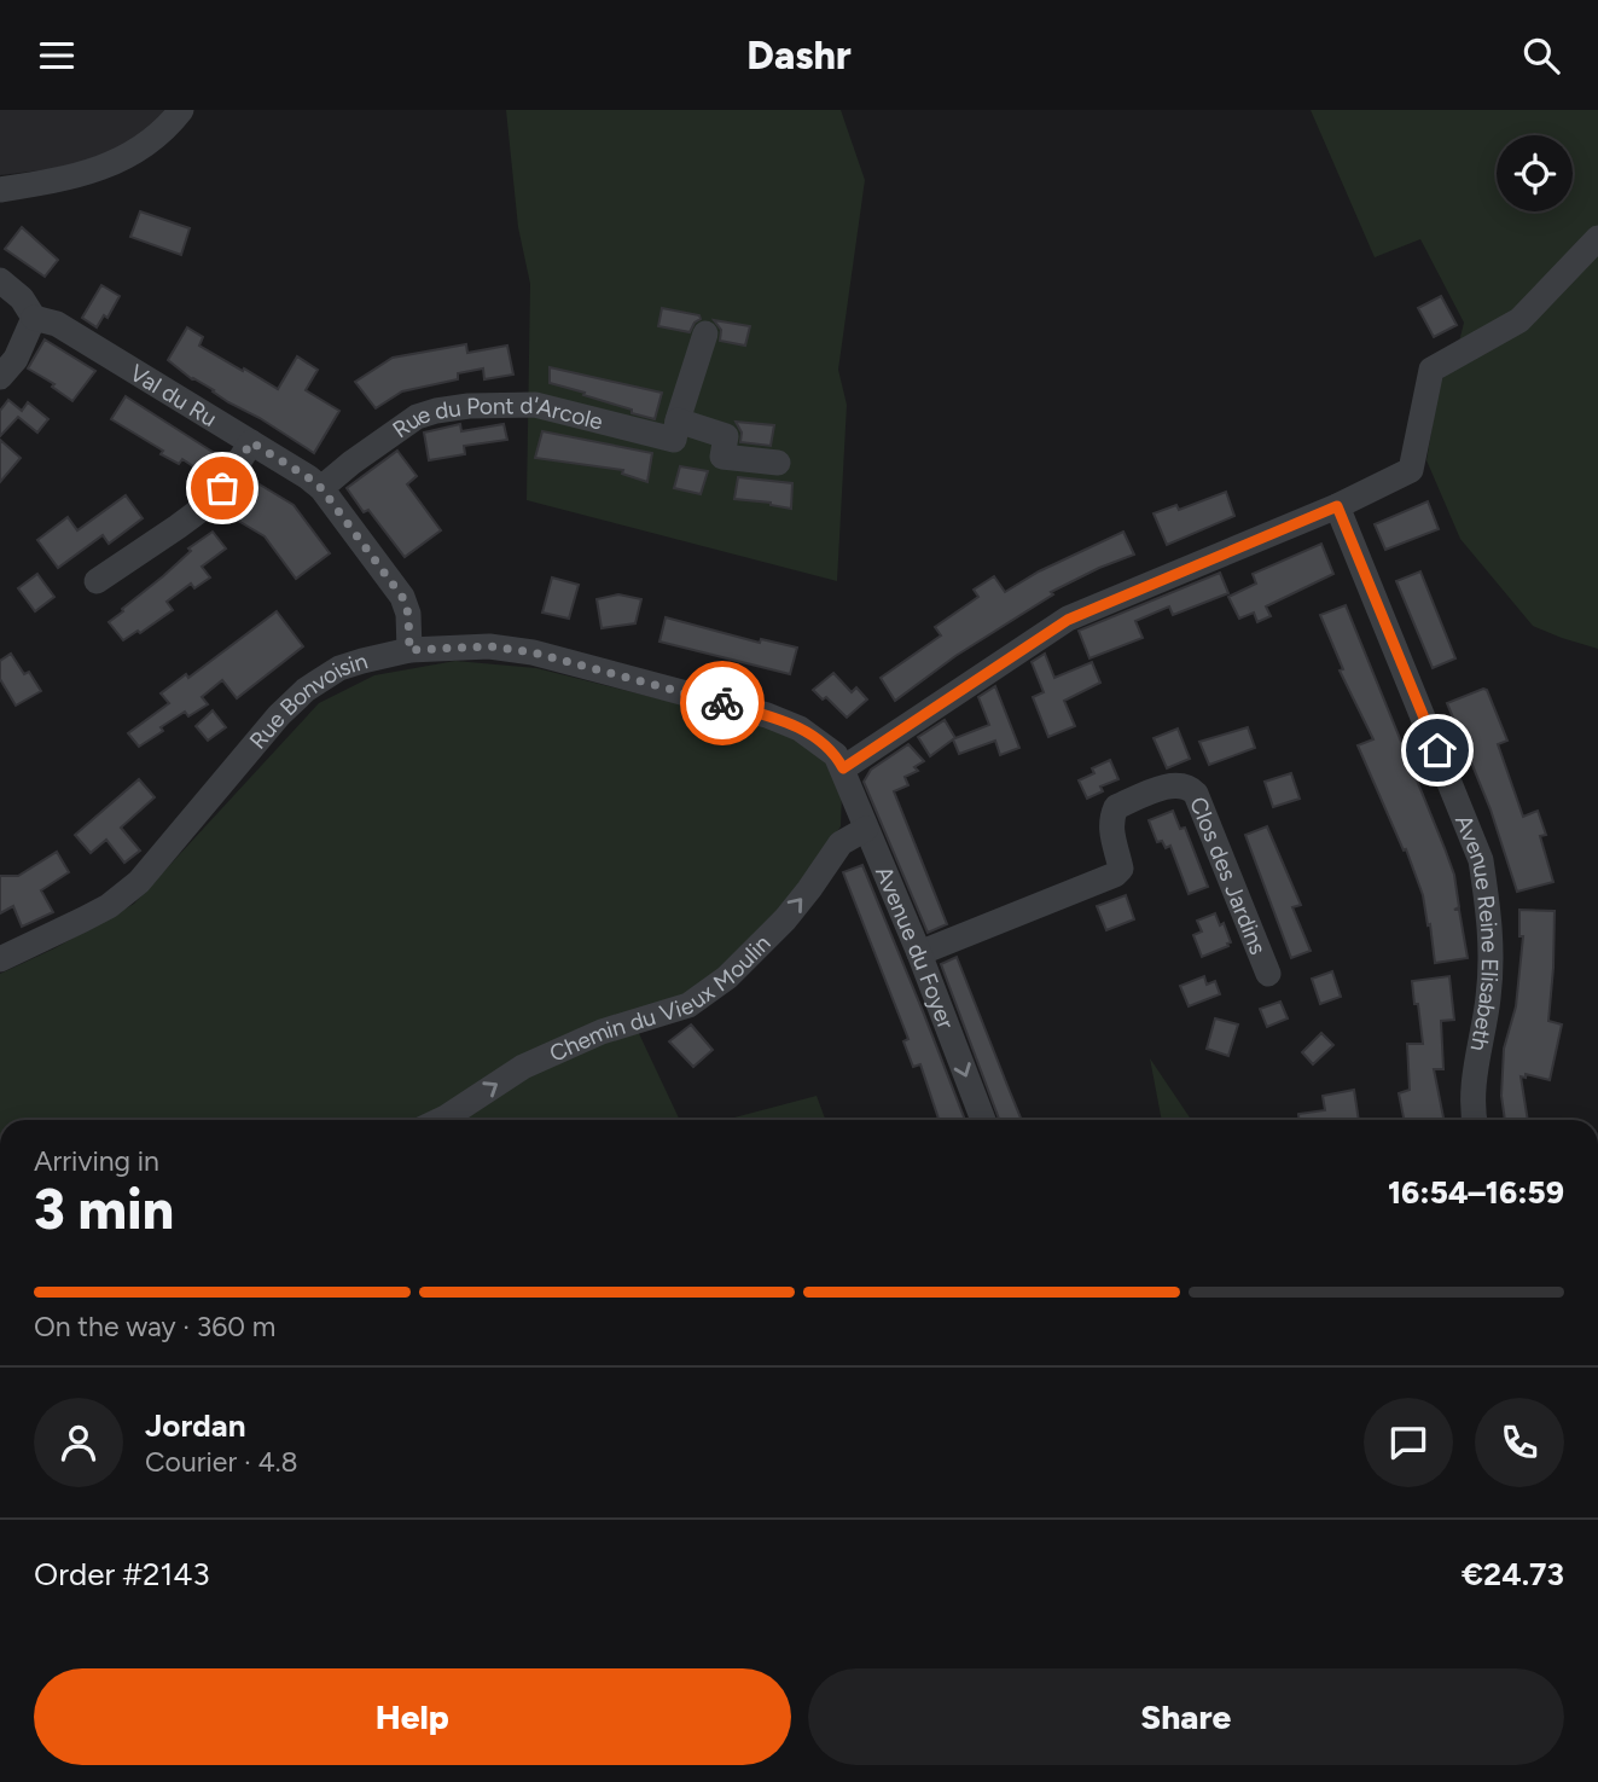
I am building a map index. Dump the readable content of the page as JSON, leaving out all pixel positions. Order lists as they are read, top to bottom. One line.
{"streets":{"street":["Val du Ru","Rue du Pont d'Arcole","Rue Bonvoisin","Clos des Jardins","Avenue Reine Elisabeth","Avenue du Foyer","Chemin du Vieux Moulin"]},"crossings":[["Val du Ru","Rue du Pont d'Arcole"],["Val du Ru","Rue Bonvoisin"],["Rue Bonvoisin","Avenue du Foyer"],["Clos des Jardins","Avenue du Foyer"],["Avenue du Foyer","Chemin du Vieux Moulin"]],"one_way":["Avenue du Foyer","Chemin du Vieux Moulin"],"page":{"header":"Dashr","heading":["3 min","Arriving in","16:54–16:59"],"panel":["Jordan","Courier · 4.8","Order #2143","€24.73"],"bar":"On the way · 360 m","buttons":["Help","Share"]}}
